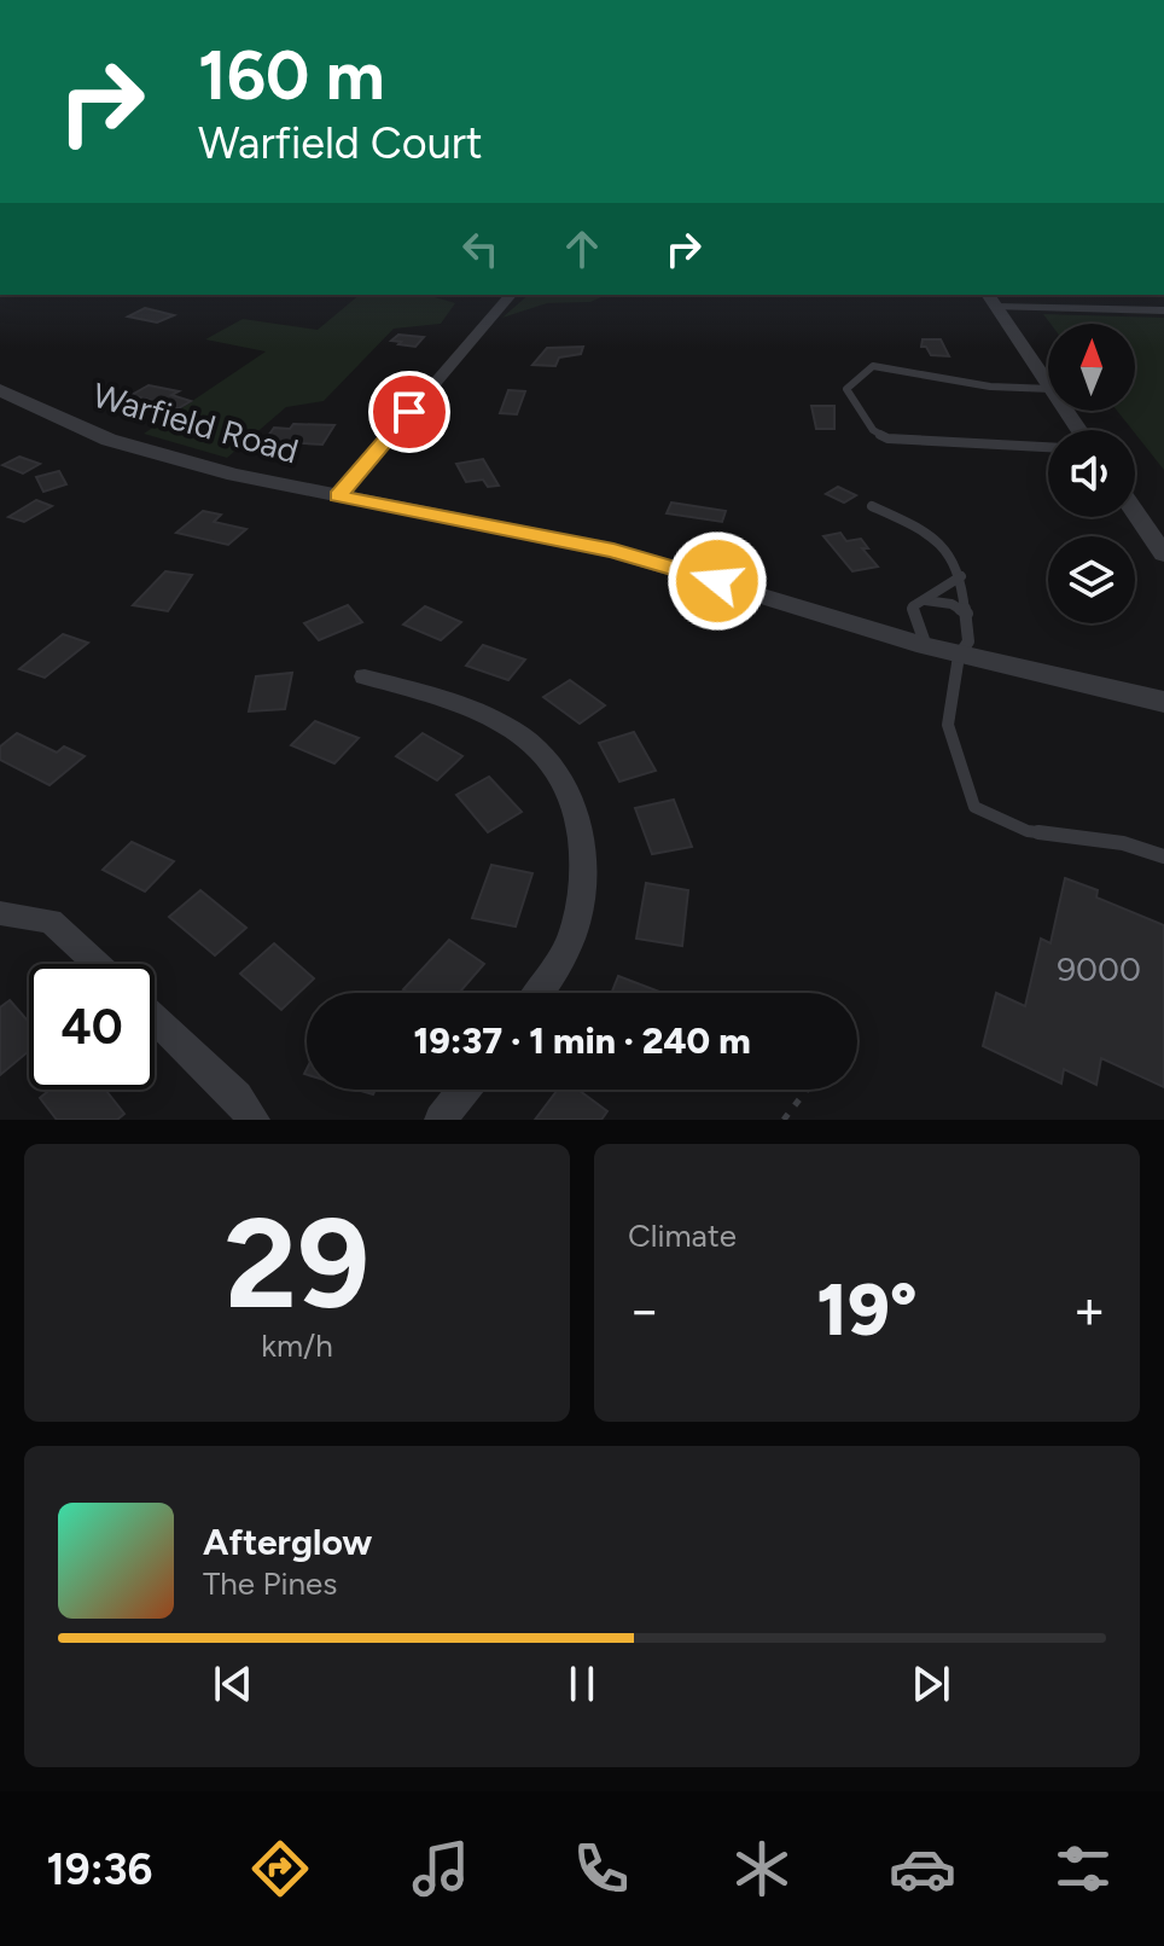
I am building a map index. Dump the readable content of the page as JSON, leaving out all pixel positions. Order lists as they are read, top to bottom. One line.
{"streets":{"street":["Warfield Road"]},"house_numbers":["9000"],"north":"top","page":{"turn":["160 m","Warfield Court"],"limit":"40","trip":"19:37 · 1 min · 240 m","tile":[["29","km/h"],"Climate"],"heat":["−","19°","+"],"song":["Afterglow","The Pines"],"tabs":"19:36"}}
